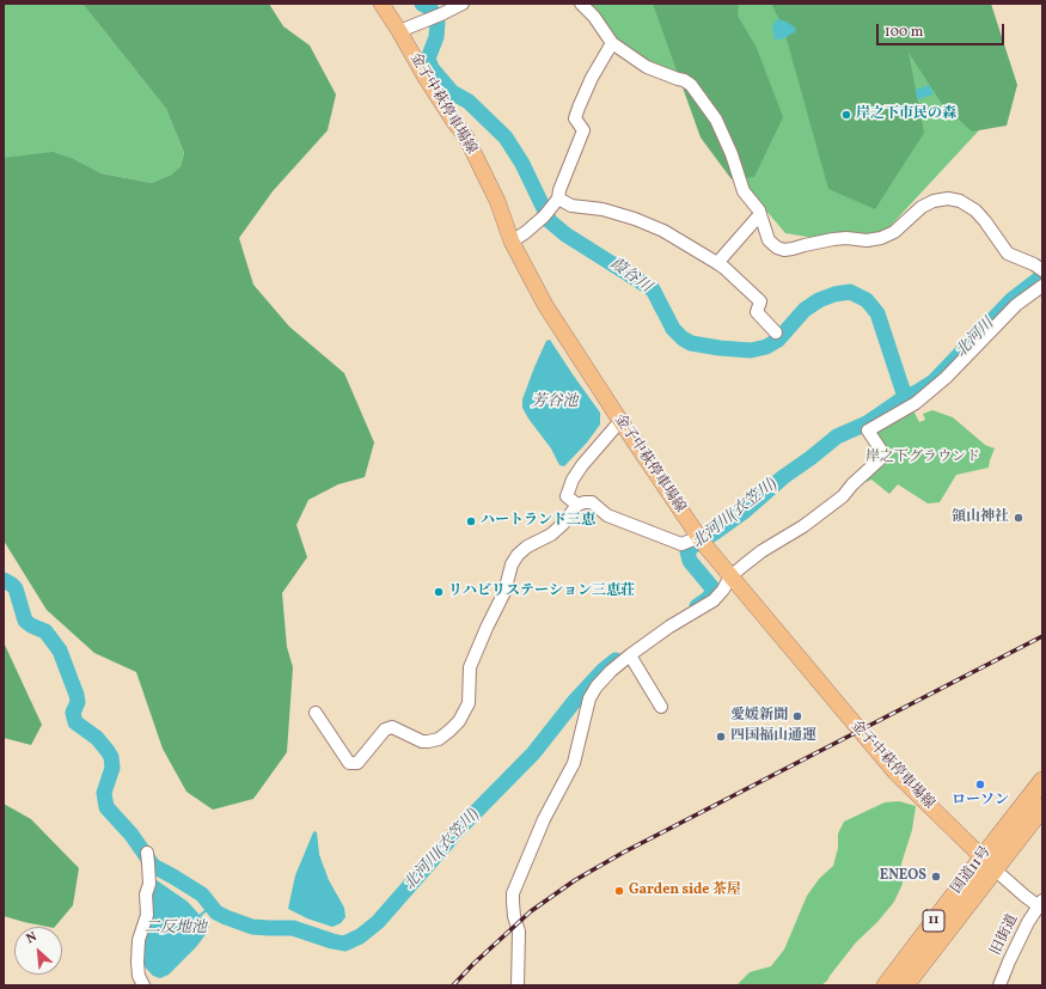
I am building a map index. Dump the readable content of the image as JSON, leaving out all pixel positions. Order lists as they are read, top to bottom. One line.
{"streets":{"highway":["国道11号","11"],"main road":["金子中萩停車場線"],"street":["旧街道"]},"crossings":[["金子中萩停車場線","国道11号"]],"water":["葭谷川","北河川","芳谷池","北河川(衣笠川)","二反地池"],"parks":["岸之下グラウンド"],"places":["岸之下市民の森","領山神社","ハートランド三恵","リハビリステーション三恵荘","愛媛新聞","四国福山通運","ローソン","ENEOS","Garden side 茶屋"],"scale_bar":"100 m","north":"top left"}
